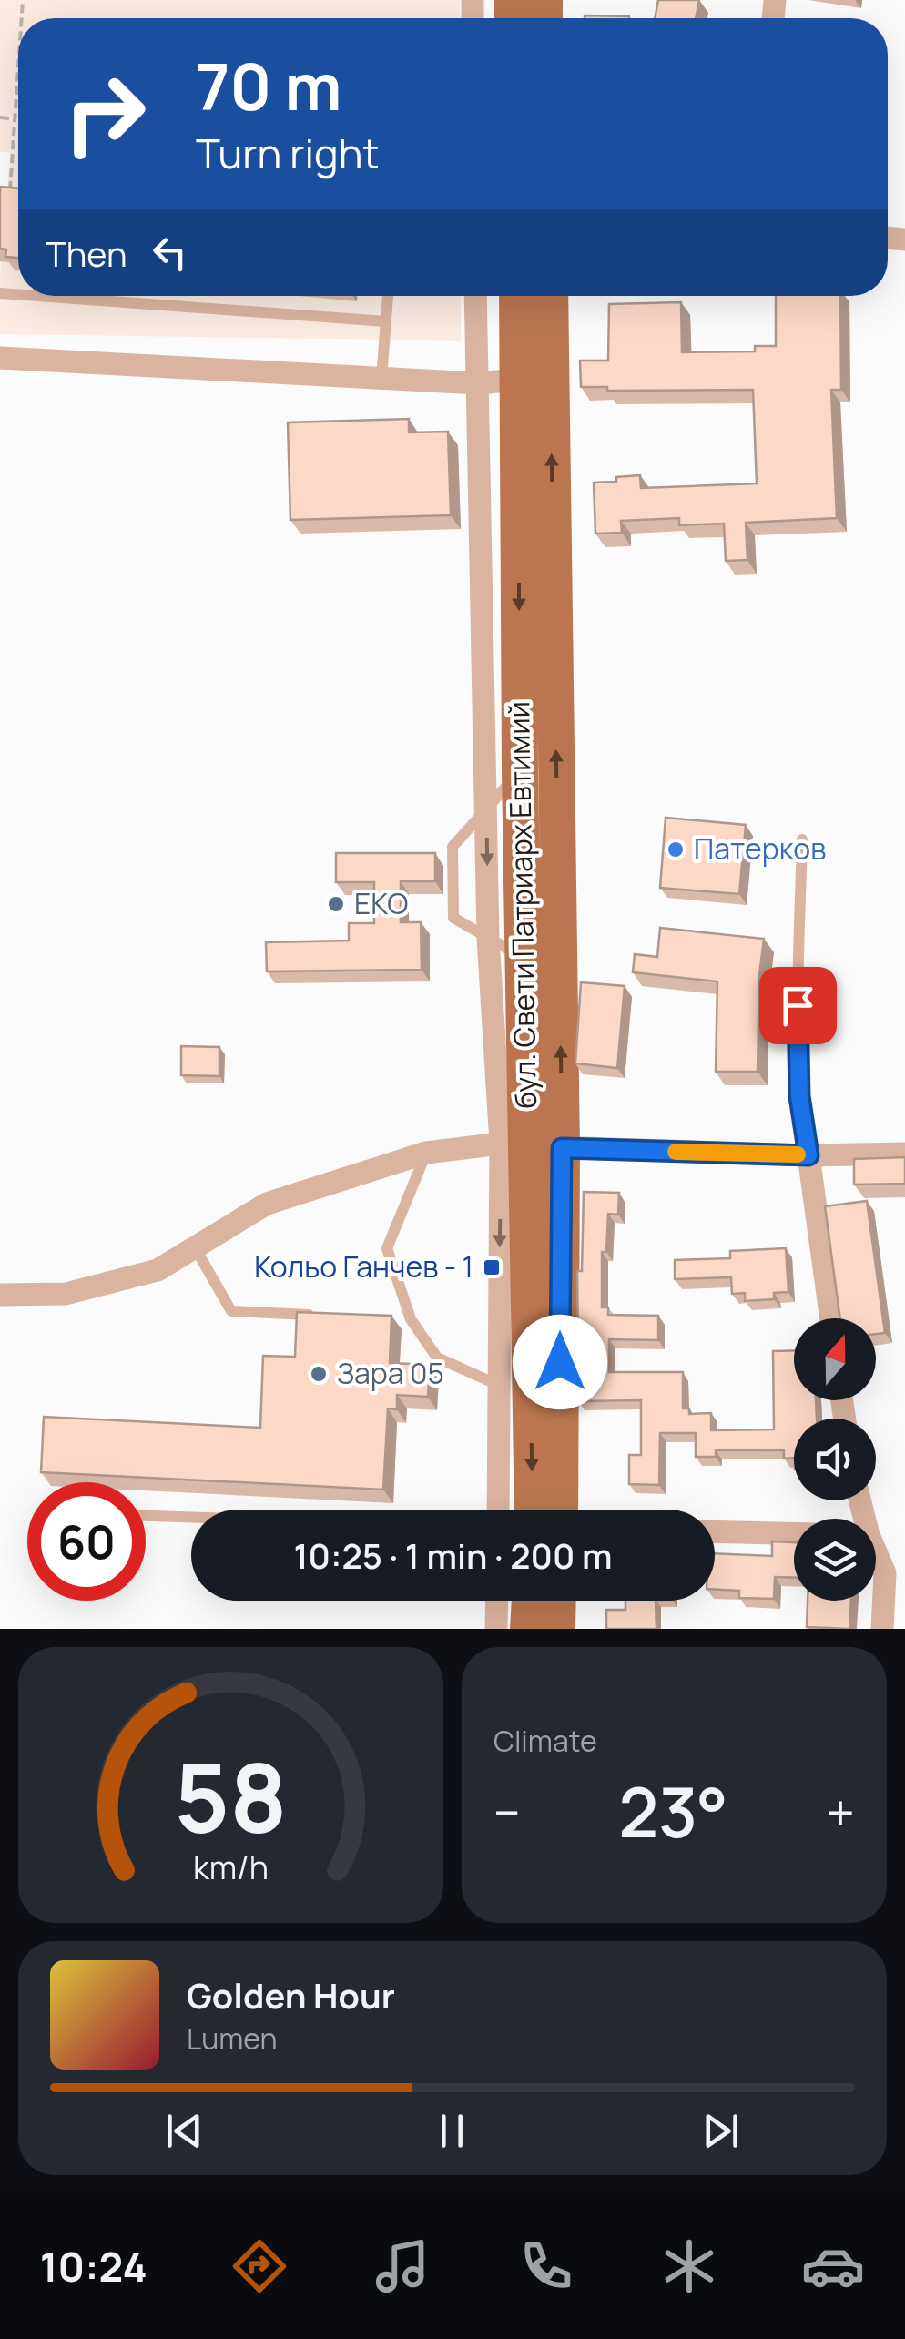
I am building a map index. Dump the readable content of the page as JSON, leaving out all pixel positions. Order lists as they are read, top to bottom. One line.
{"streets":{"main road":["бул. Свети Патриарх Евтимий"]},"places":{"other":["Патерков","EKO","Зара 05"],"transit":["Кольо Ганчев - 1"]},"north":"top","page":{"turn":["70 m","Turn right"],"then":"Then","limit":"60","trip":"10:25 · 1 min · 200 m","tile":"Climate","heat":["−","23°","+"],"song":["Golden Hour","Lumen"],"tabs":"10:24","gauge":["58","km/h"]}}
